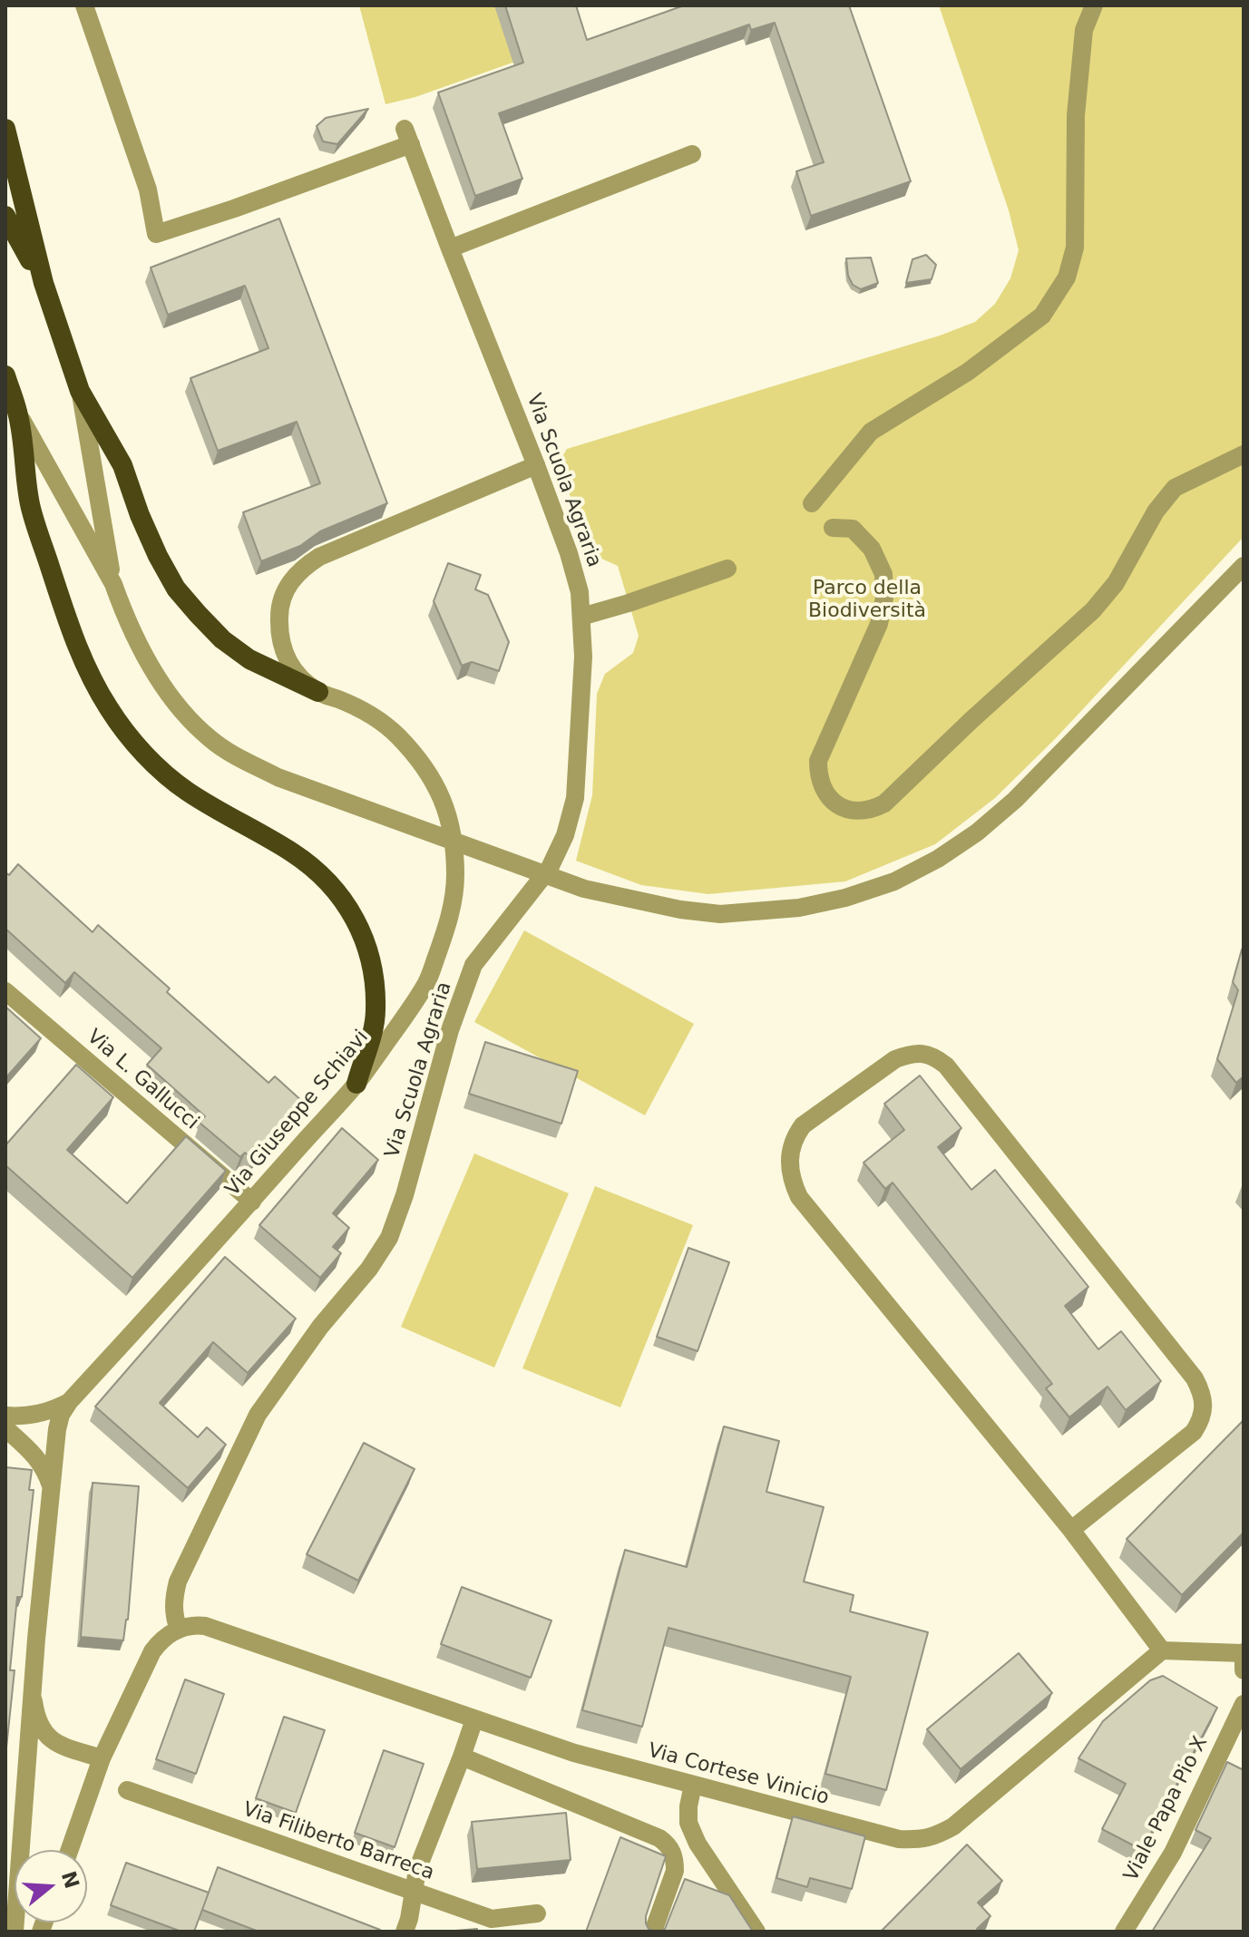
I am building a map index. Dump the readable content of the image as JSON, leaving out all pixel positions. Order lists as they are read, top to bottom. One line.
{"streets":{"street":["Via Scuola Agraria","Via L. Gallucci","Via Giuseppe Schiavi","Via Cortese Vinicio","Viale Papa Pio X","Via Filiberto Barreca"]},"crossings":[["Via Scuola Agraria","Via Cortese Vinicio"],["Via L. Gallucci","Via Giuseppe Schiavi"]],"parks":["Parco della Biodiversità"],"north":"right"}
